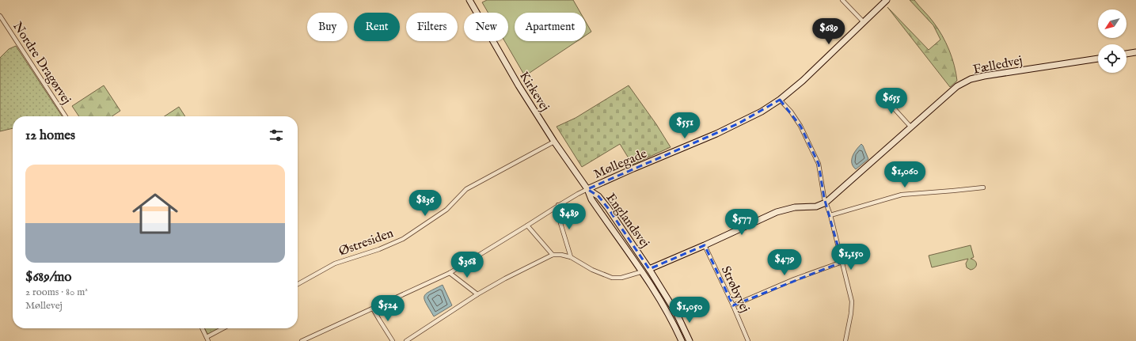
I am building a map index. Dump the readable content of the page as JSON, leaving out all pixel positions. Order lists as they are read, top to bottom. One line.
{"streets":{"street":["Nordre Dragørvej","Fælledvej","Kirkevej","Møllegade","Englandsvej","Østresiden","Strøbyvej"]},"crossings":[["Kirkevej","Møllegade"],["Kirkevej","Englandsvej"],["Kirkevej","Østresiden"],["Møllegade","Englandsvej"]],"north":"bottom left","page":{"chip":["Buy","Rent","Filters","New","Apartment"],"price":["$689","$655","$551","$1,060","$836","$489","$577","$1,150","$479","$368","$524","$1,050"],"heading":"12 homes","list":[{"name":"$689/mo","note":"2 rooms · 80 m² · Møllevej"}]}}
